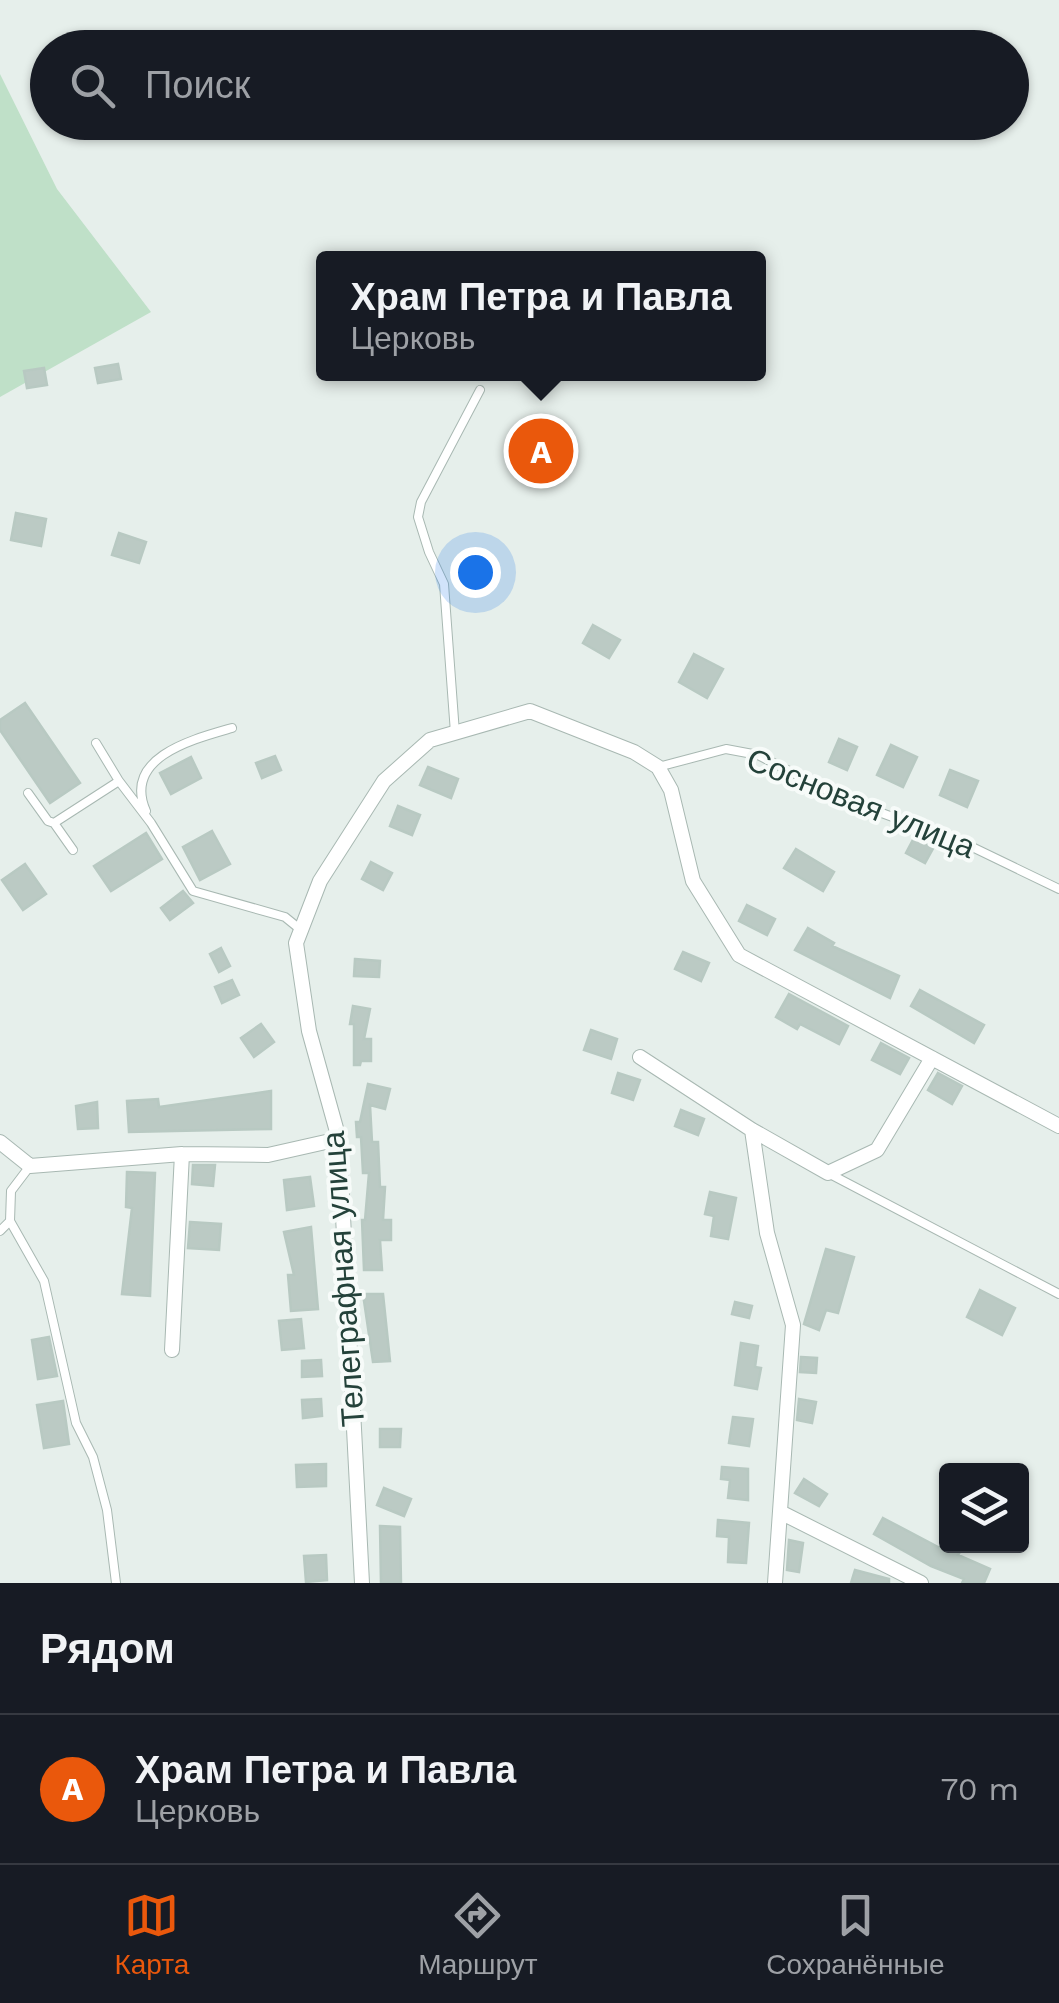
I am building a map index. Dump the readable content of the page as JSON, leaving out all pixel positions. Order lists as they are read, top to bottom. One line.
{"streets":{"street":["Телеграфная улица"],"lane":["Сосновая улица"]},"crossings":[["Сосновая улица","Телеграфная улица"]],"page":{"search":"Поиск","popup":["Храм Петра и Павла","Церковь"],"pins":"A","heading":"Рядом","list":[{"mark":"A","name":"Храм Петра и Павла","note":"Церковь","value":"70 m"}],"nav":["Карта","Маршрут","Сохранённые"]}}
